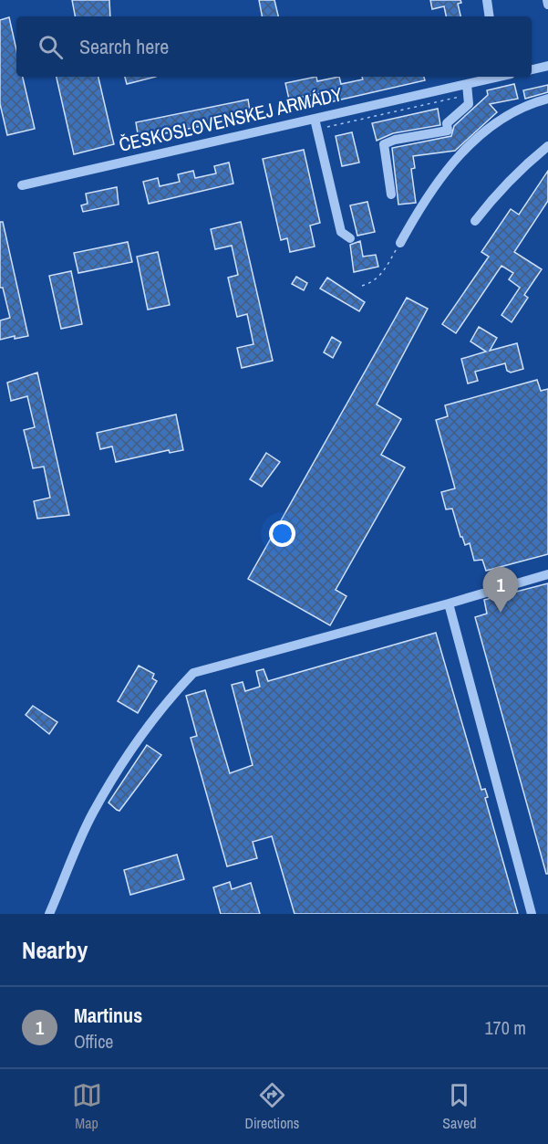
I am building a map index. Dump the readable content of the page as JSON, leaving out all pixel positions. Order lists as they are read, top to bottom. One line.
{"streets":{"street":["ČESKOSLOVENSKEJ ARMÁDY"]},"page":{"search":"Search here","pins":"1","heading":"Nearby","list":[{"mark":"1","name":"Martinus","note":"Office","value":"170 m"}],"nav":["Map","Directions","Saved"]}}
